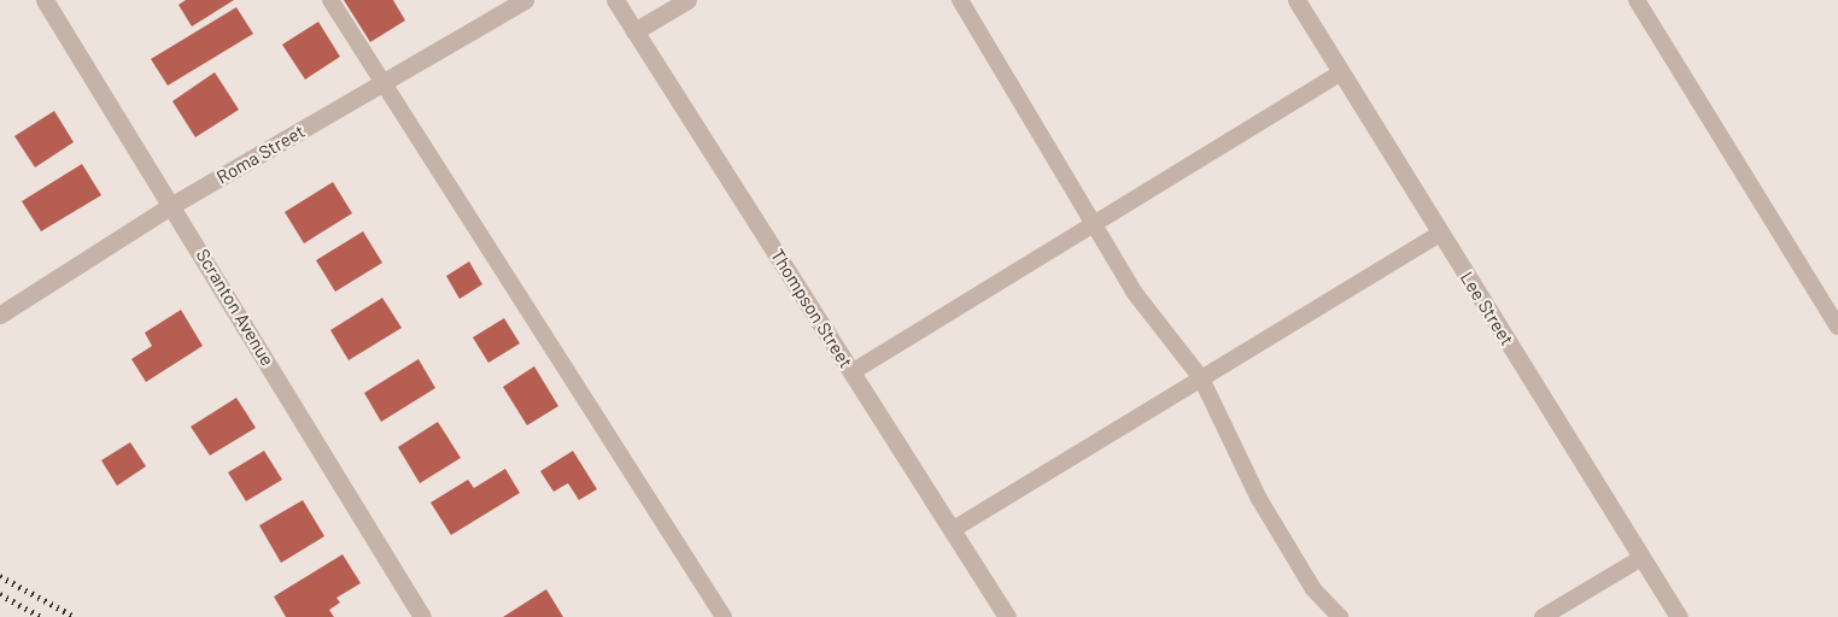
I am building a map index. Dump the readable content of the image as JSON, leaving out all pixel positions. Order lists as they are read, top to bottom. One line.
{"streets":{"street":["Roma Street","Scranton Avenue","Thompson Street","Lee Street"]},"crossings":[["Roma Street","Scranton Avenue"]]}
